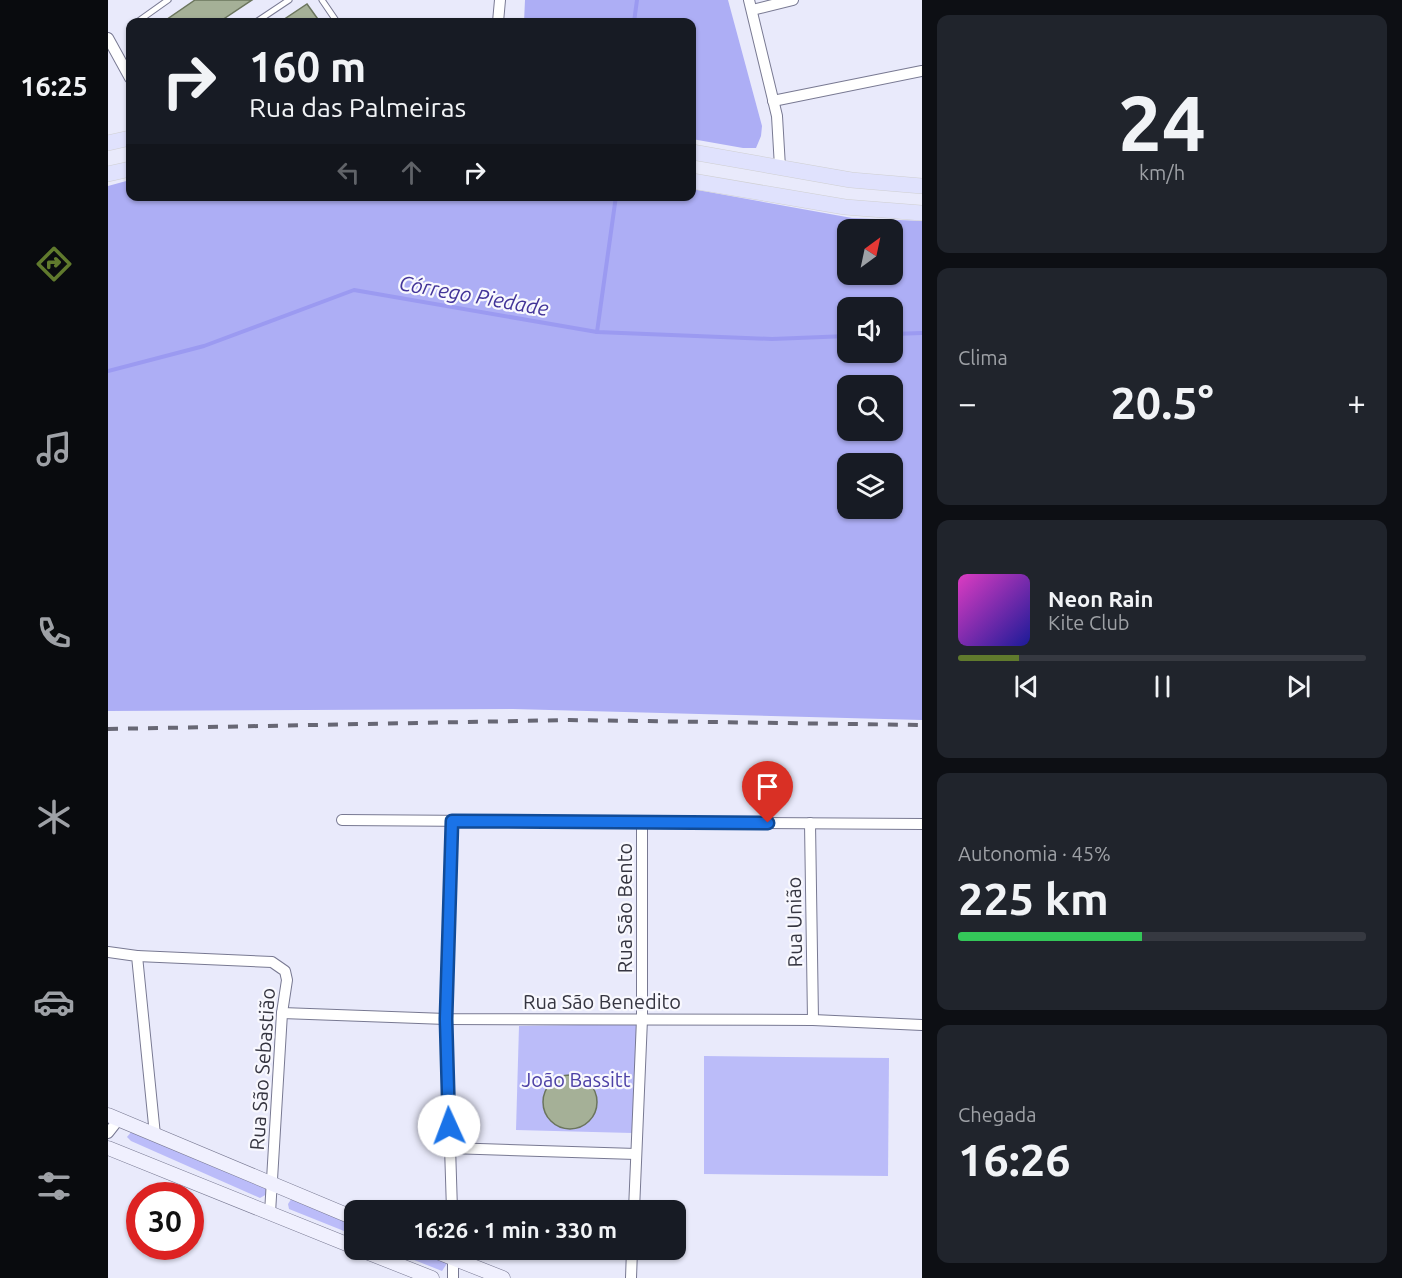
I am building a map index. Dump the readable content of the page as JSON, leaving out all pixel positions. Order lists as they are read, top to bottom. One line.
{"streets":{"street":["Rua São Bento","Rua União","Rua São Benedito","Rua São Sebastião"]},"crossings":[["Rua São Bento","Rua São Benedito"],["Rua União","Rua São Benedito"],["Rua São Benedito","Rua São Sebastião"]],"water":["Córrego Piedade"],"parks":["João Bassitt"],"north":"top right","page":{"tabs":"16:25","tile":[["24","km/h"],"Clima",["Autonomia · 45%","225 km"],["Chegada","16:26"]],"turn":["160 m","Rua das Palmeiras"],"heat":["−","20.5°","+"],"song":["Neon Rain","Kite Club"],"limit":"30","trip":"16:26 · 1 min · 330 m"}}
